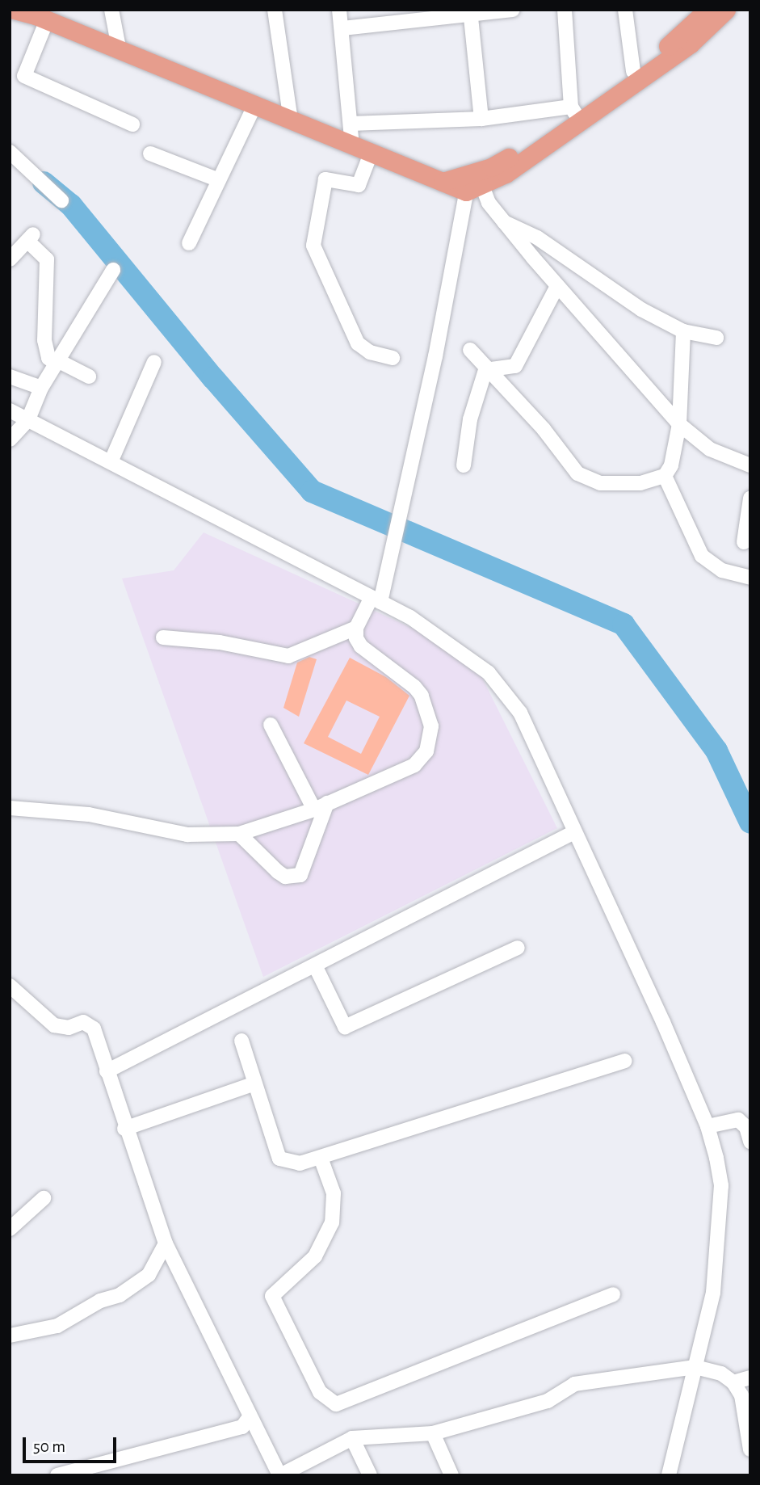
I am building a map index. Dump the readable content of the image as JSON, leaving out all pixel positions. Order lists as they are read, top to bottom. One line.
{"scale_bar":"50 m"}
